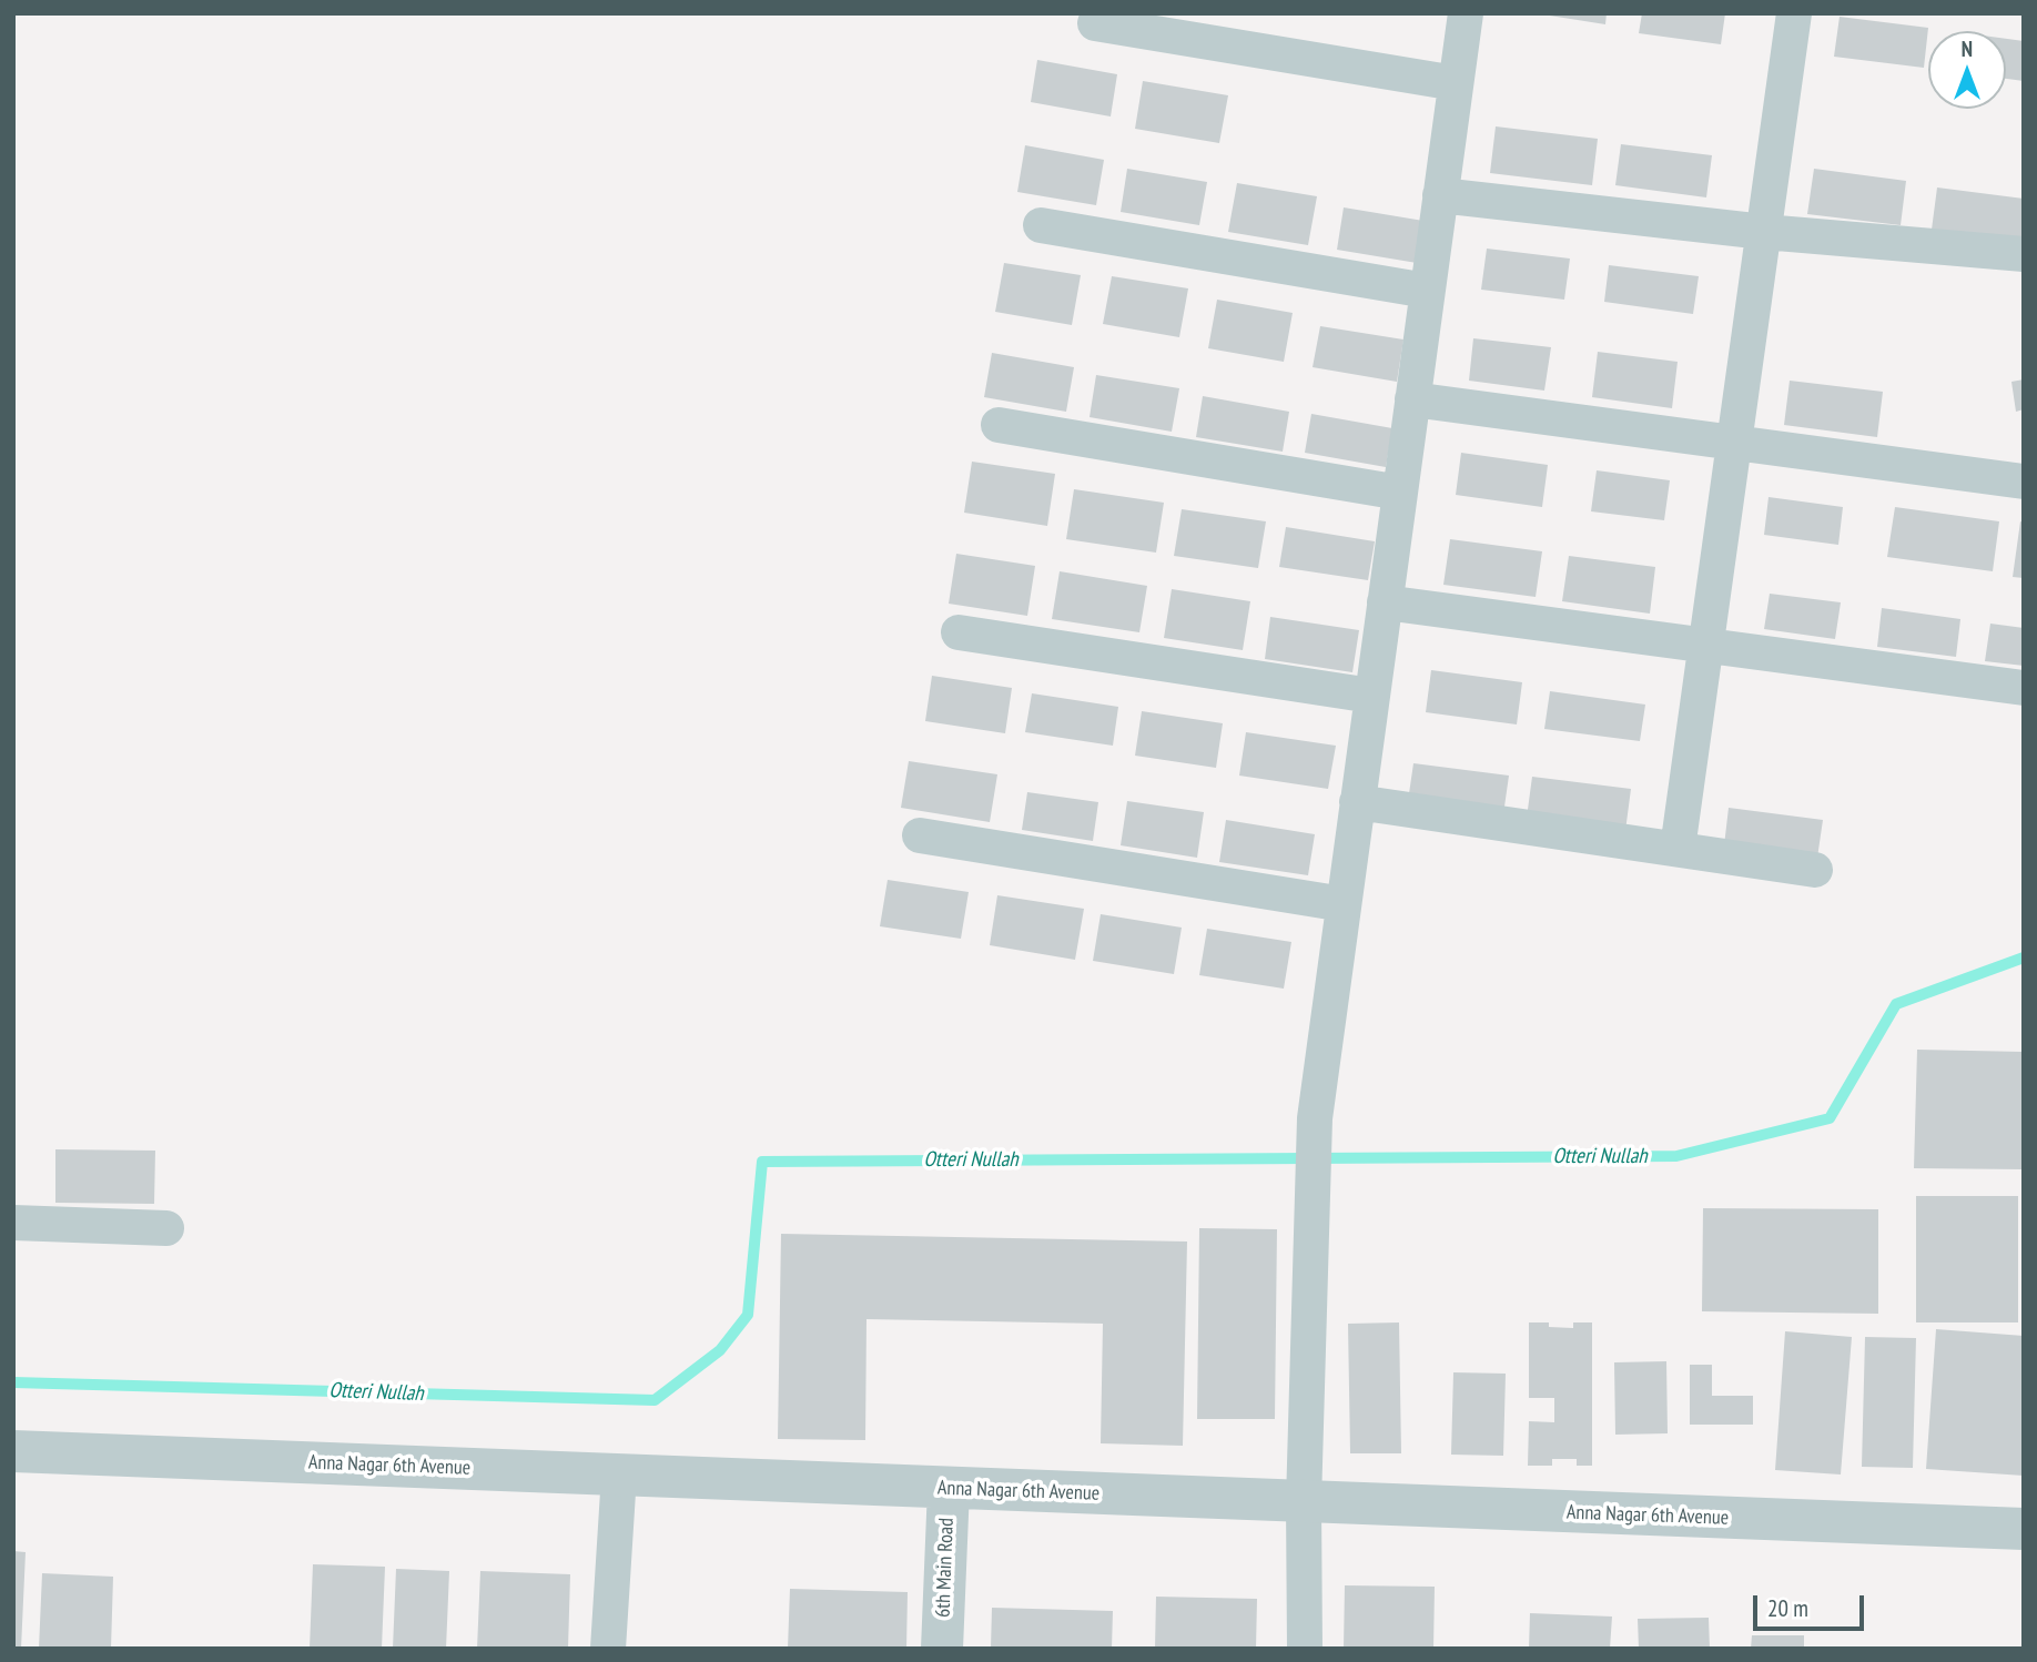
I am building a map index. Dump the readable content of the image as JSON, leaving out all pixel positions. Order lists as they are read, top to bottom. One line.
{"streets":{"street":["Anna Nagar 6th Avenue","6th Main Road"]},"crossings":[["Anna Nagar 6th Avenue","6th Main Road"]],"water":["Otteri Nullah"],"scale_bar":"20 m","north":"top"}
